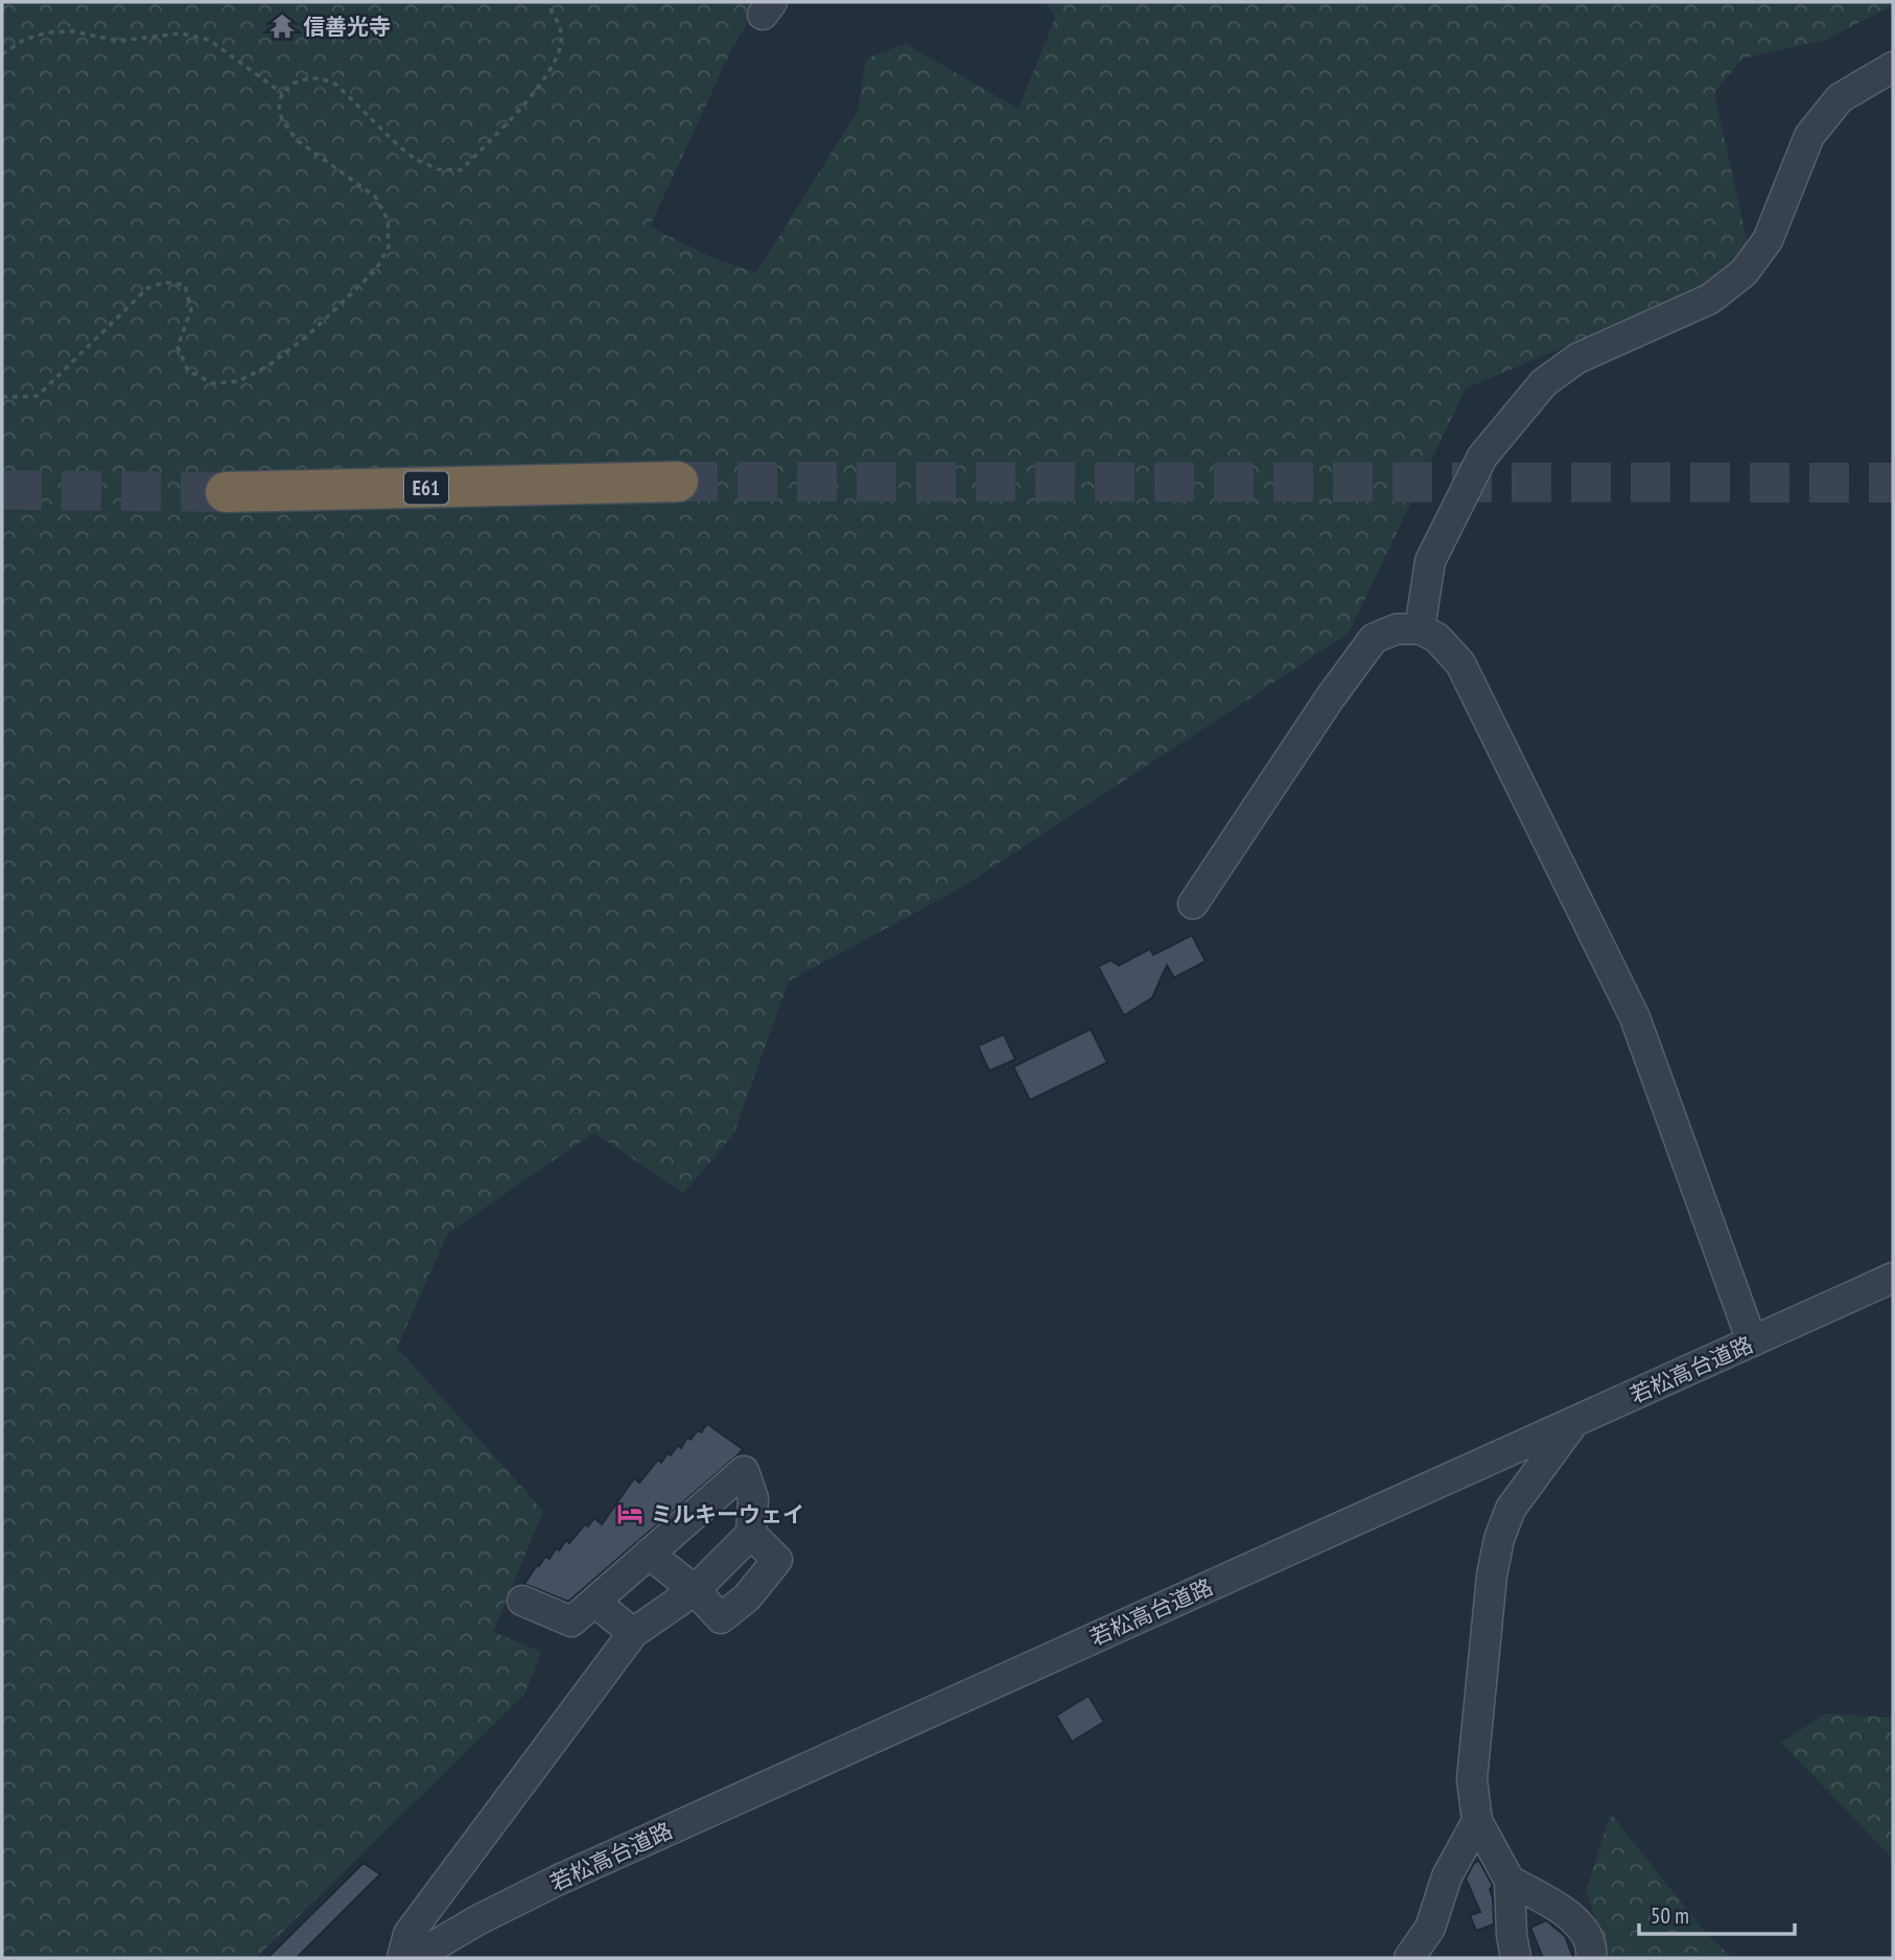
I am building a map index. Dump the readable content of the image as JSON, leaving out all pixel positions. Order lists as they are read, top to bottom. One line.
{"streets":{"highway":["E61"],"street":["若松高台道路"]},"places":{"temple":["信善光寺"],"hotel":["ミルキーウェイ"]},"scale_bar":"50 m"}
